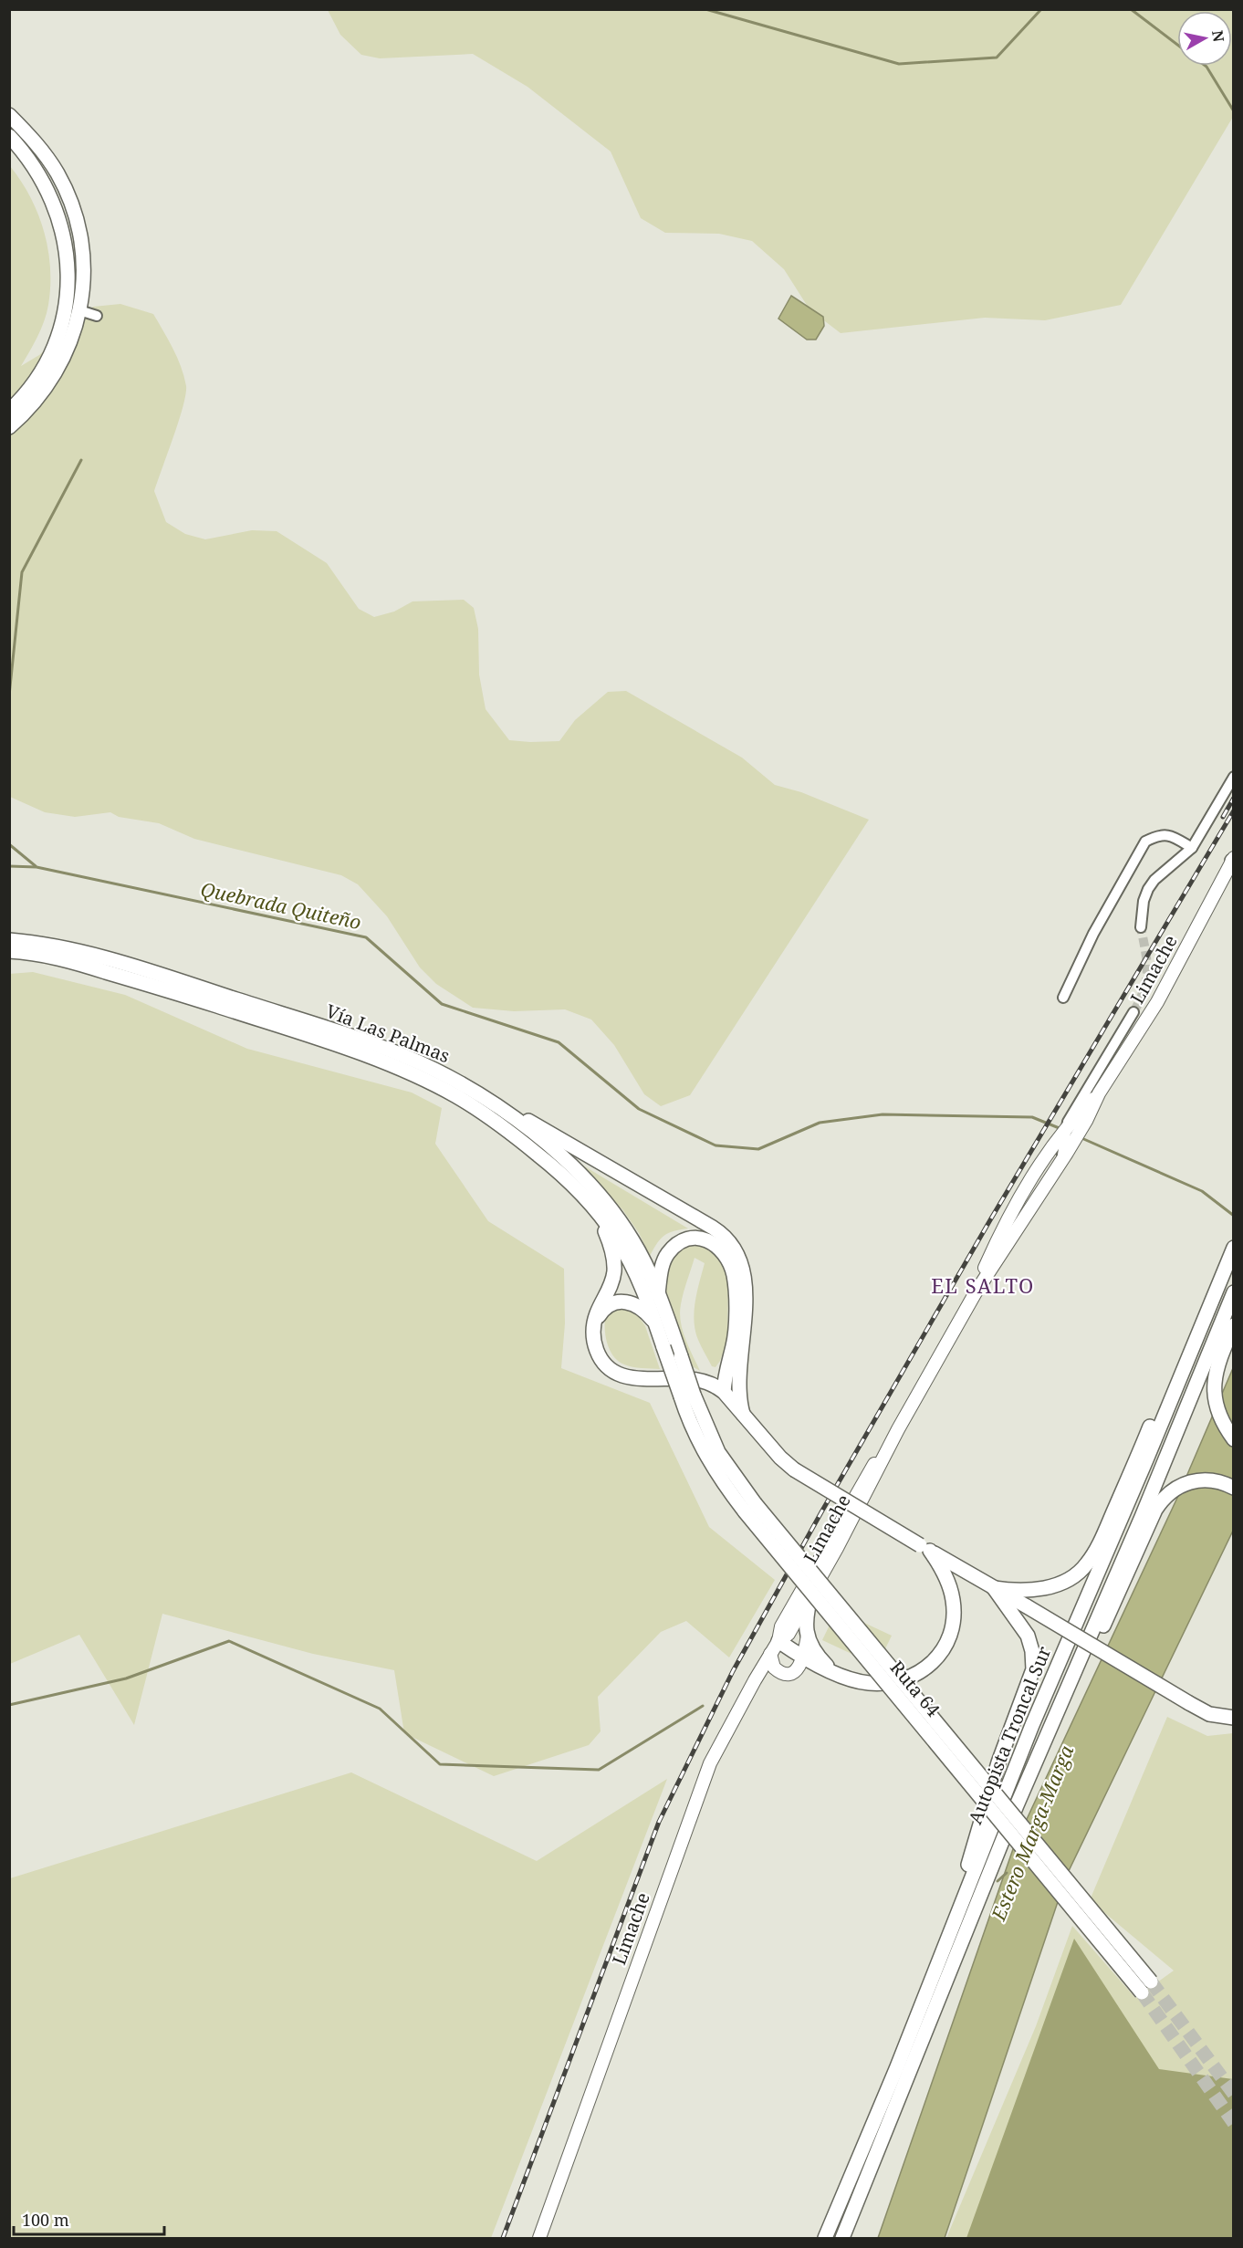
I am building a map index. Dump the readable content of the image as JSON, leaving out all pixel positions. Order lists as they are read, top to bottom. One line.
{"streets":{"highway":["Vía Las Palmas","Ruta 64","Autopista Troncal Sur"],"main road":["Limache"]},"crossings":[["Vía Las Palmas","Ruta 64"]],"districts":["EL SALTO"],"water":["Quebrada Quiteño","Estero Marga-Marga"],"scale_bar":"100 m","north":"right"}
